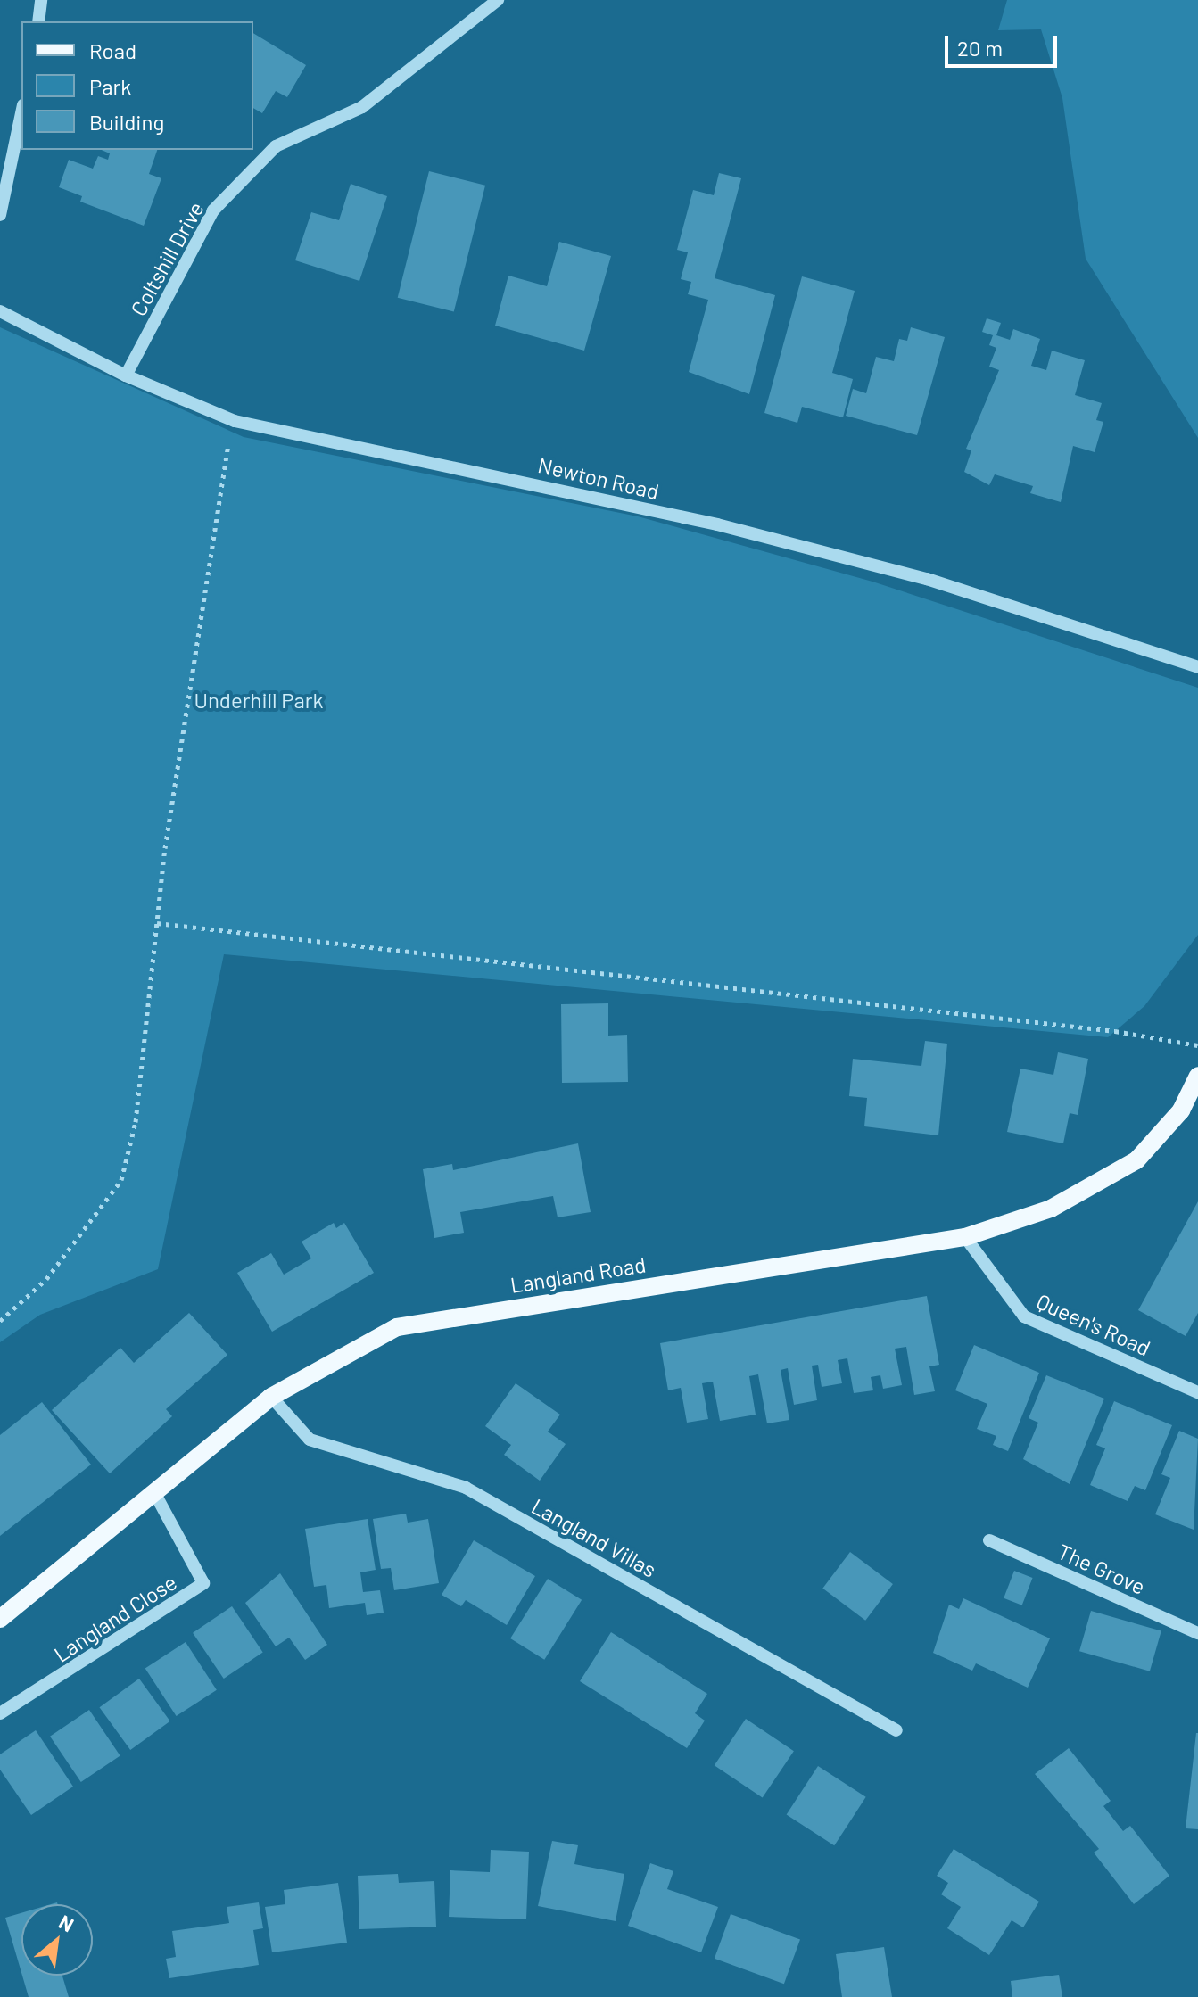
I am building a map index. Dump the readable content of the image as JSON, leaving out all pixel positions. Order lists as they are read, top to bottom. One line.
{"streets":{"main road":["Langland Road"],"street":["Coltshill Drive","Newton Road","Queen's Road","Langland Villas","The Grove","Langland Close"]},"crossings":[["Coltshill Drive","Newton Road"],["Langland Road","Queen's Road"],["Langland Road","Langland Villas"],["Langland Road","Langland Close"]],"parks":["Underhill Park"],"legend":["Road","Park","Building"],"scale_bar":"20 m","north":"top right"}
